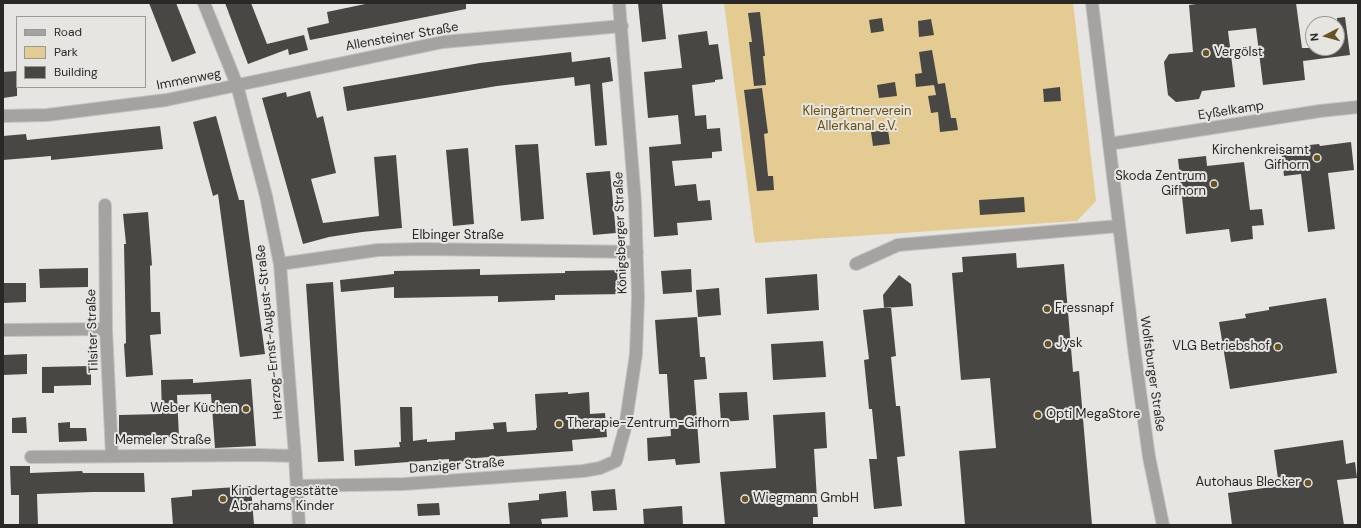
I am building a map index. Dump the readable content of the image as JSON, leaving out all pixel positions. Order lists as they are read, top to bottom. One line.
{"streets":{"street":["Allensteiner Straße","Immenweg","Eyßelkamp","Königsberger Straße","Elbinger Straße","Tilsiter Straße","Herzog-Ernst-August-Straße","Wolfsburger Straße","Memeler Straße","Danziger Straße"]},"crossings":[["Allensteiner Straße","Immenweg"],["Allensteiner Straße","Königsberger Straße"],["Allensteiner Straße","Herzog-Ernst-August-Straße"],["Immenweg","Herzog-Ernst-August-Straße"],["Eyßelkamp","Wolfsburger Straße"],["Königsberger Straße","Elbinger Straße"],["Königsberger Straße","Danziger Straße"],["Elbinger Straße","Herzog-Ernst-August-Straße"],["Tilsiter Straße","Memeler Straße"],["Herzog-Ernst-August-Straße","Memeler Straße"],["Herzog-Ernst-August-Straße","Danziger Straße"]],"parks":["Kleingärtnerverein Allerkanal e.V."],"places":["Vergölst","Kirchenkreisamt Gifhorn","Skoda Zentrum Gifhorn","Fressnapf","Jysk","VLG Betriebshof","Weber Küchen","Opti MegaStore","Therapie-Zentrum-Gifhorn","Autohaus Blecker","Kindertagesstätte Abrahams Kinder","Wiegmann GmbH"],"legend":["Road","Park","Building"],"north":"left"}
